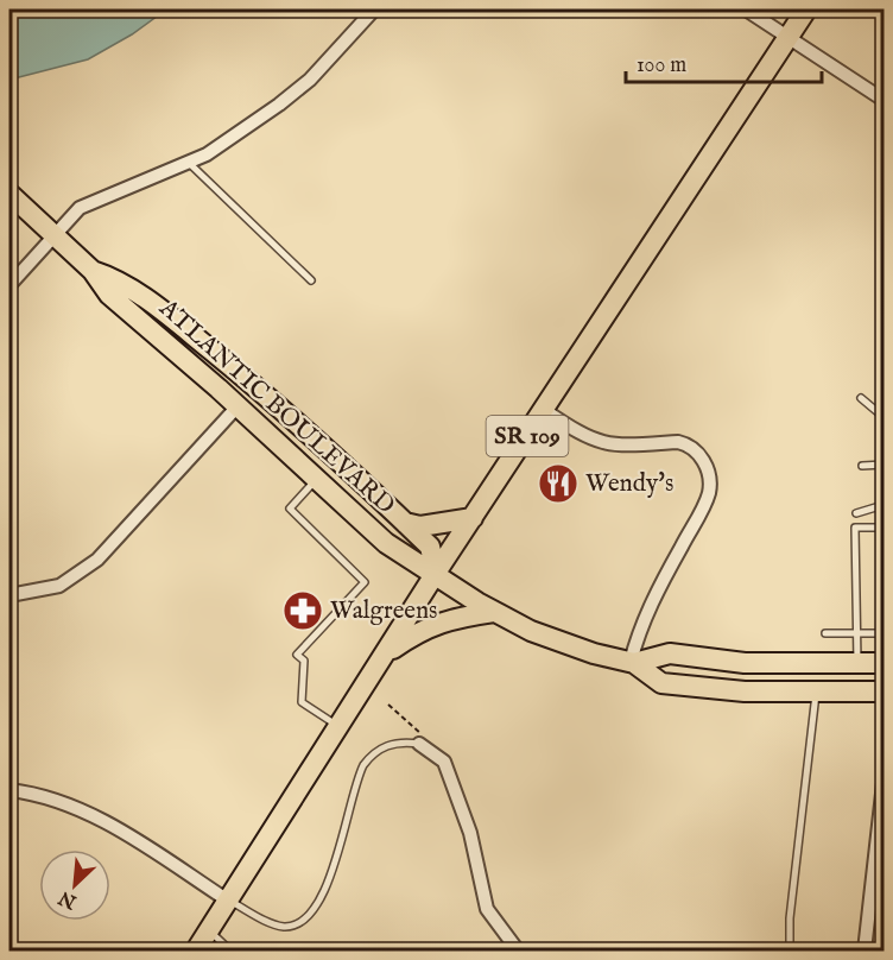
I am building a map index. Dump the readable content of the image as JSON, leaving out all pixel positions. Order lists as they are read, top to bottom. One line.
{"streets":{"main road":["ATLANTIC BOULEVARD","SR 109"]},"crossings":[["ATLANTIC BOULEVARD","SR 109"]],"places":{"restaurant":["Wendy's"],"pharmacy":["Walgreens"]},"scale_bar":"100 m","north":"bottom left"}
